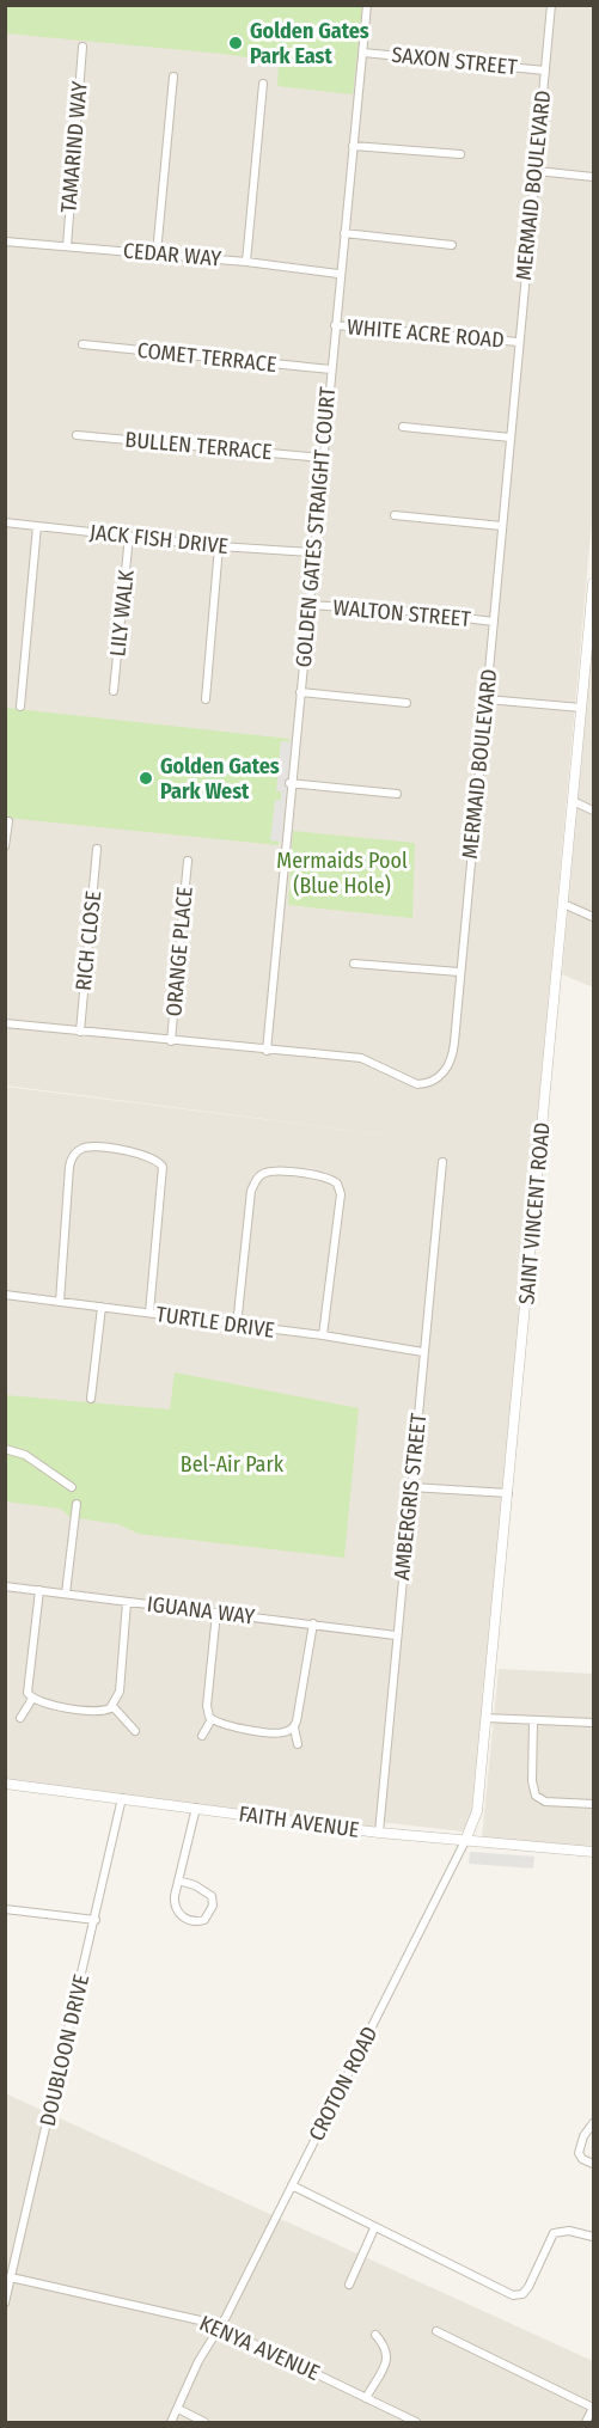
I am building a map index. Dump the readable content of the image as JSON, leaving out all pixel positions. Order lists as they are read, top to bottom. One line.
{"streets":{"street":["SAXON STREET","TAMARIND WAY","MERMAID BOULEVARD","CEDAR WAY","WHITE ACRE ROAD","COMET TERRACE","BULLEN TERRACE","GOLDEN GATES STRAIGHT COURT","JACK FISH DRIVE","LILY WALK","WALTON STREET","RICH CLOSE","ORANGE PLACE","SAINT VINCENT ROAD","TURTLE DRIVE","AMBERGRIS STREET","IGUANA WAY","FAITH AVENUE","DOUBLOON DRIVE","CROTON ROAD","KENYA AVENUE"]},"crossings":[["SAXON STREET","MERMAID BOULEVARD"],["SAXON STREET","GOLDEN GATES STRAIGHT COURT"],["TAMARIND WAY","CEDAR WAY"],["MERMAID BOULEVARD","WHITE ACRE ROAD"],["MERMAID BOULEVARD","GOLDEN GATES STRAIGHT COURT"],["MERMAID BOULEVARD","WALTON STREET"],["MERMAID BOULEVARD","RICH CLOSE"],["MERMAID BOULEVARD","ORANGE PLACE"],["CEDAR WAY","GOLDEN GATES STRAIGHT COURT"],["WHITE ACRE ROAD","GOLDEN GATES STRAIGHT COURT"],["COMET TERRACE","GOLDEN GATES STRAIGHT COURT"],["BULLEN TERRACE","GOLDEN GATES STRAIGHT COURT"],["GOLDEN GATES STRAIGHT COURT","JACK FISH DRIVE"],["GOLDEN GATES STRAIGHT COURT","WALTON STREET"],["JACK FISH DRIVE","LILY WALK"],["SAINT VINCENT ROAD","FAITH AVENUE"],["SAINT VINCENT ROAD","CROTON ROAD"],["TURTLE DRIVE","AMBERGRIS STREET"],["AMBERGRIS STREET","IGUANA WAY"],["AMBERGRIS STREET","FAITH AVENUE"],["FAITH AVENUE","DOUBLOON DRIVE"],["FAITH AVENUE","CROTON ROAD"],["DOUBLOON DRIVE","KENYA AVENUE"],["CROTON ROAD","KENYA AVENUE"]],"parks":["Mermaids Pool (Blue Hole)","Bel-Air Park"],"places":["Golden Gates Park East","Golden Gates Park West"]}
